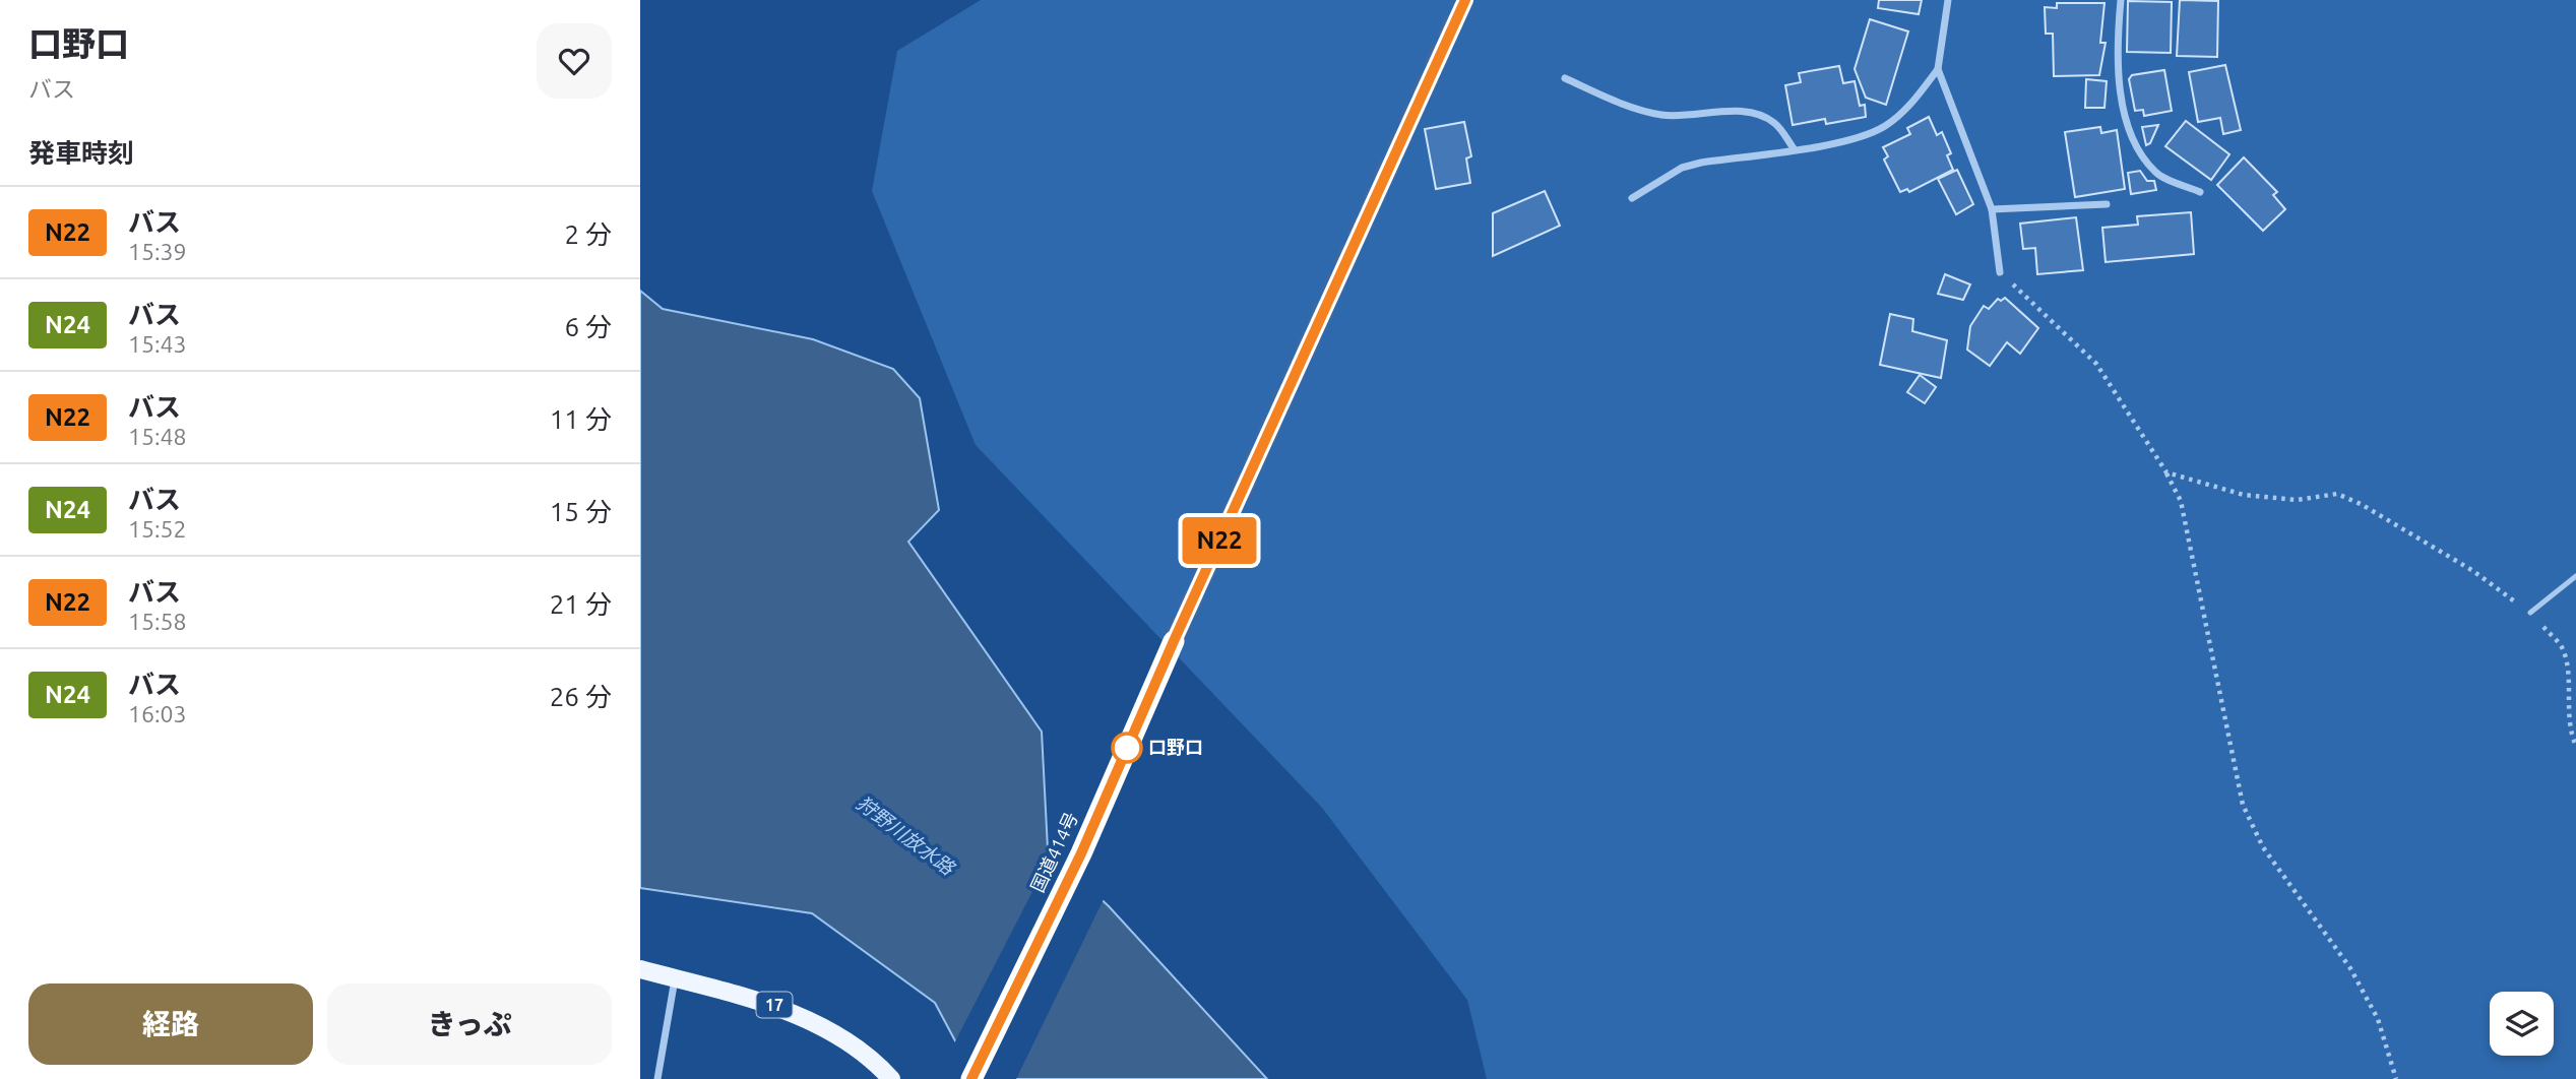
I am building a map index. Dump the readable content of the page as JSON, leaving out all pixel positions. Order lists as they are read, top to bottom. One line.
{"streets":{"highway":["国道414号"],"main road":["17"]},"water":["狩野川放水路"],"places":["口野口"],"lines":["bus line N22"],"page":{"heading":[["口野口","バス"],"発車時刻"],"on_map":"N22","list":[{"mark":"N22","name":"バス","note":"15:39","value":"2 分"},{"mark":"N24","name":"バス","note":"15:43","value":"6 分"},{"mark":"N22","name":"バス","note":"15:48","value":"11 分"},{"mark":"N24","name":"バス","note":"15:52","value":"15 分"},{"mark":"N22","name":"バス","note":"15:58","value":"21 分"},{"mark":"N24","name":"バス","note":"16:03","value":"26 分"}],"buttons":["経路","きっぷ"]}}
